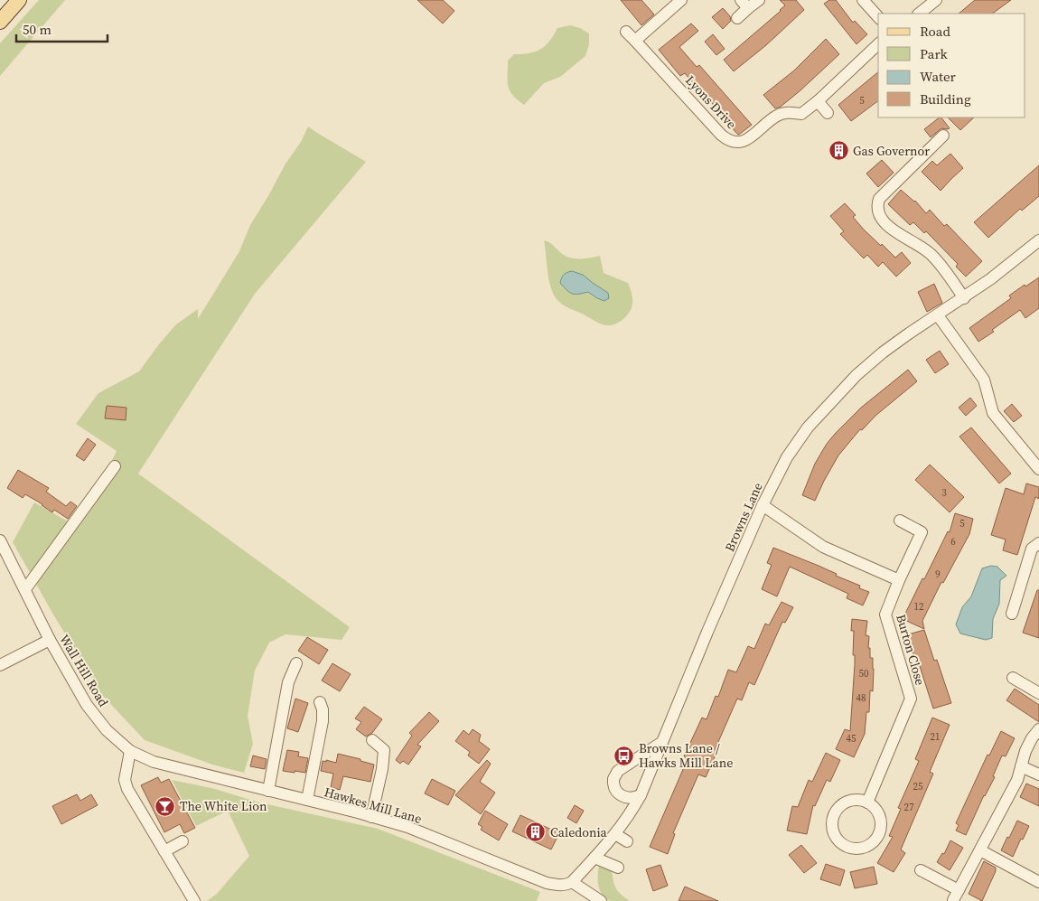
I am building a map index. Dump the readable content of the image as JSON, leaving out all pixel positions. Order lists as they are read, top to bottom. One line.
{"streets":{"street":["Lyons Drive","Browns Lane","Burton Close","Wall Hill Road","Hawkes Mill Lane"]},"crossings":[["Browns Lane","Hawkes Mill Lane"],["Wall Hill Road","Hawkes Mill Lane"]],"places":{"building":["Gas Governor","Caledonia"],"bus stop":["Browns Lane / Hawks Mill Lane"],"bar":["The White Lion"]},"house_numbers":["5","3","5","6","9","12","50","48","21","45","25","27"],"legend":["Road","Park","Water","Building"],"scale_bar":"50 m"}
